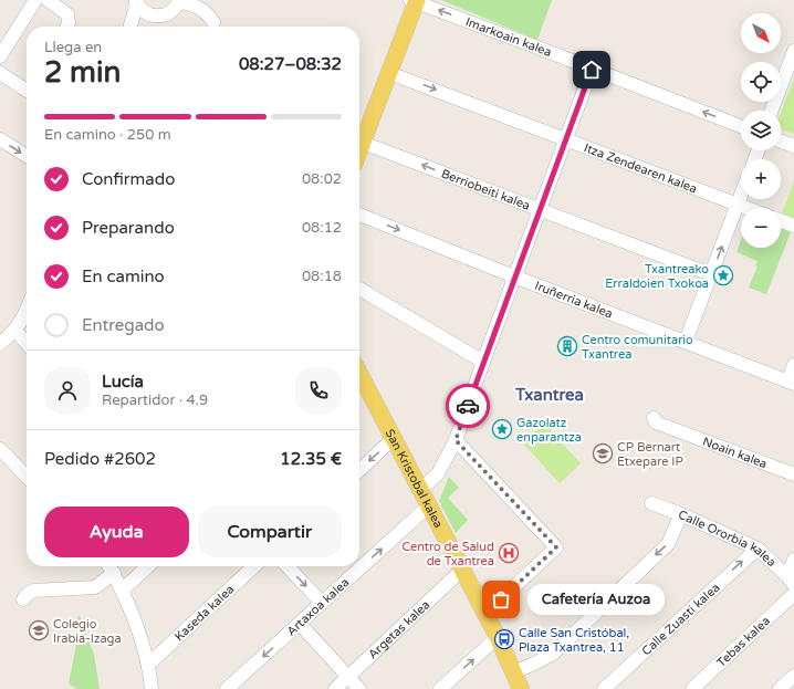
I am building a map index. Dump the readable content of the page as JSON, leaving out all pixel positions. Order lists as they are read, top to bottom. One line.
{"streets":{"main road":["San Kristobal kalea"],"street":["Imarkoain kalea","Itza Zendearen kalea","Berriobeiti kalea","Iruñerria kalea","Noain kalea","Calle Ororbia kalea","Artaxoa kalea","Kaseda kalea","Calle Zuasti kalea","Argetas kalea","Tebas kalea"]},"crossings":[["San Kristobal kalea","Artaxoa kalea"],["San Kristobal kalea","Argetas kalea"],["Calle Ororbia kalea","Calle Zuasti kalea"]],"one_way":["Imarkoain kalea","Itza Zendearen kalea","Berriobeiti kalea"],"districts":["Txantrea"],"places":{"place":["Txantreako Erraldoien Txokoa","Gazolatz enparantza"],"building":["Centro comunitario Txantrea"],"school or university":["CP Bernart Etxepare IP","Colegio Irabia-Izaga"],"hospital":["Centro de Salud de Txantrea"],"other":["Cafetería Auzoa"],"bus stop":["Calle San Cristóbal, Plaza Txantrea, 11"]},"north":"bottom right","page":{"map_buttons":["+","−"],"heading":["2 min","Llega en","08:27–08:32"],"panel":["Lucía","Repartidor · 4.9","Pedido #2602","12.35 €"],"bar":"En camino · 250 m","list":[["Confirmado","08:02"],["Preparando","08:12"],["En camino","08:18"],"Entregado"],"buttons":["Ayuda","Compartir"],"bubble":"Cafetería Auzoa"}}
